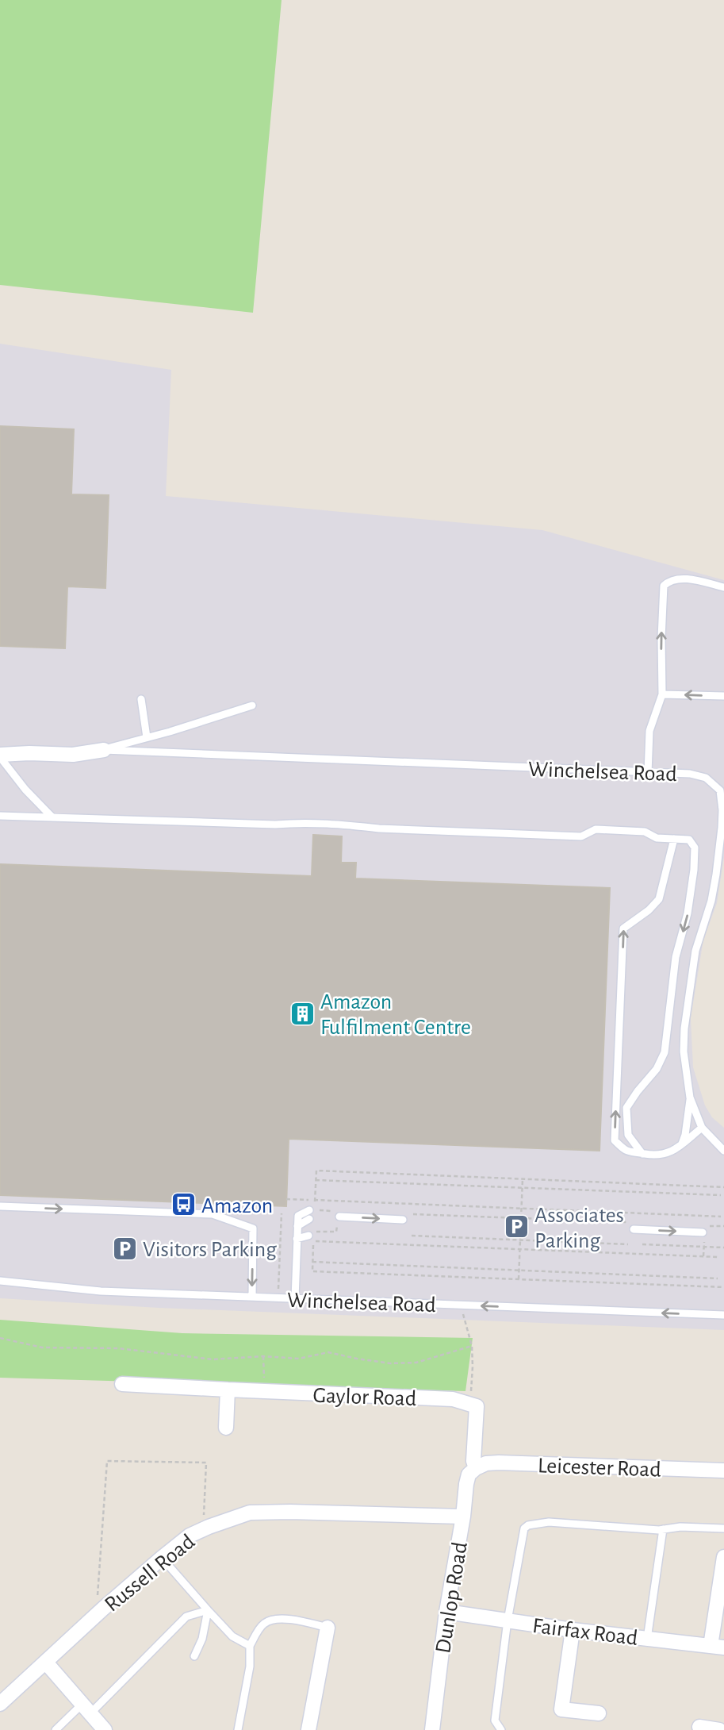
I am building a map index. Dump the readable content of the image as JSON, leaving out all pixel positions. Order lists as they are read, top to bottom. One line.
{"streets":{"street":["Gaylor Road","Leicester Road","Russell Road","Dunlop Road","Fairfax Road"],"lane":["Winchelsea Road"]},"crossings":[["Leicester Road","Dunlop Road"],["Russell Road","Dunlop Road"],["Dunlop Road","Fairfax Road"]],"places":{"building":["Amazon Fulfilment Centre"],"bus stop":["Amazon"],"parking":["Associates Parking","Visitors Parking"]}}
